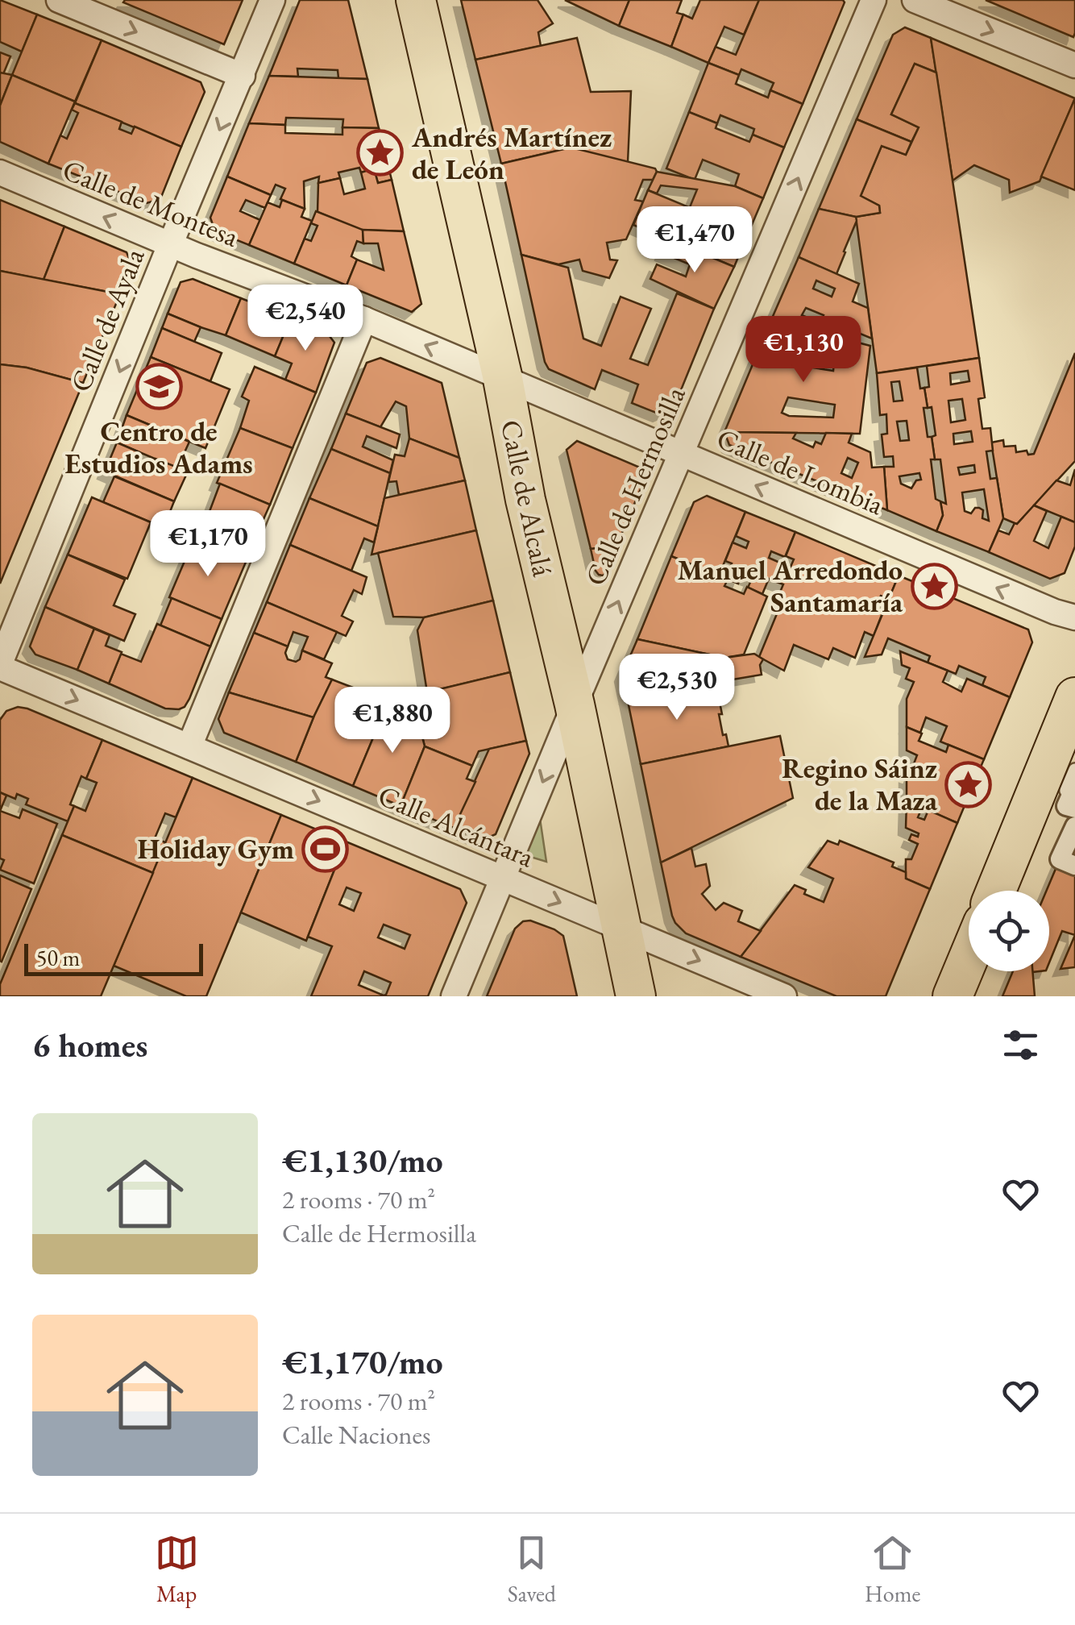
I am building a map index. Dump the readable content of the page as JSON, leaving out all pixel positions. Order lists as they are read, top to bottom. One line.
{"streets":{"main road":["Calle de Alcalá"],"street":["Calle de Montesa","Calle de Ayala","Calle de Lombia","Calle de Hermosilla","Calle Alcántara"]},"crossings":[["Calle de Montesa","Calle de Ayala"],["Calle de Montesa","Calle de Lombia"],["Calle de Montesa","Calle de Alcalá"],["Calle de Ayala","Calle Alcántara"],["Calle de Lombia","Calle de Hermosilla"],["Calle de Lombia","Calle de Alcalá"],["Calle de Hermosilla","Calle de Alcalá"],["Calle de Hermosilla","Calle Alcántara"],["Calle de Alcalá","Calle Alcántara"]],"one_way":["Calle de Lombia","Calle Alcántara"],"places":{"place":["Andrés Martínez de León","Manuel Arredondo Santamaría","Regino Sáinz de la Maza"],"school or university":["Centro de Estudios Adams"],"sports":["Holiday Gym"]},"scale_bar":"50 m","page":{"price":["€1,470","€2,540","€1,130","€1,170","€2,530","€1,880"],"scale":"50 m","heading":"6 homes","list":[{"name":"€1,130/mo","note":"2 rooms · 70 m² · Calle de Hermosilla"},{"name":"€1,170/mo","note":"2 rooms · 70 m² · Calle Naciones"}],"tabs":["Map","Saved","Home"]}}
